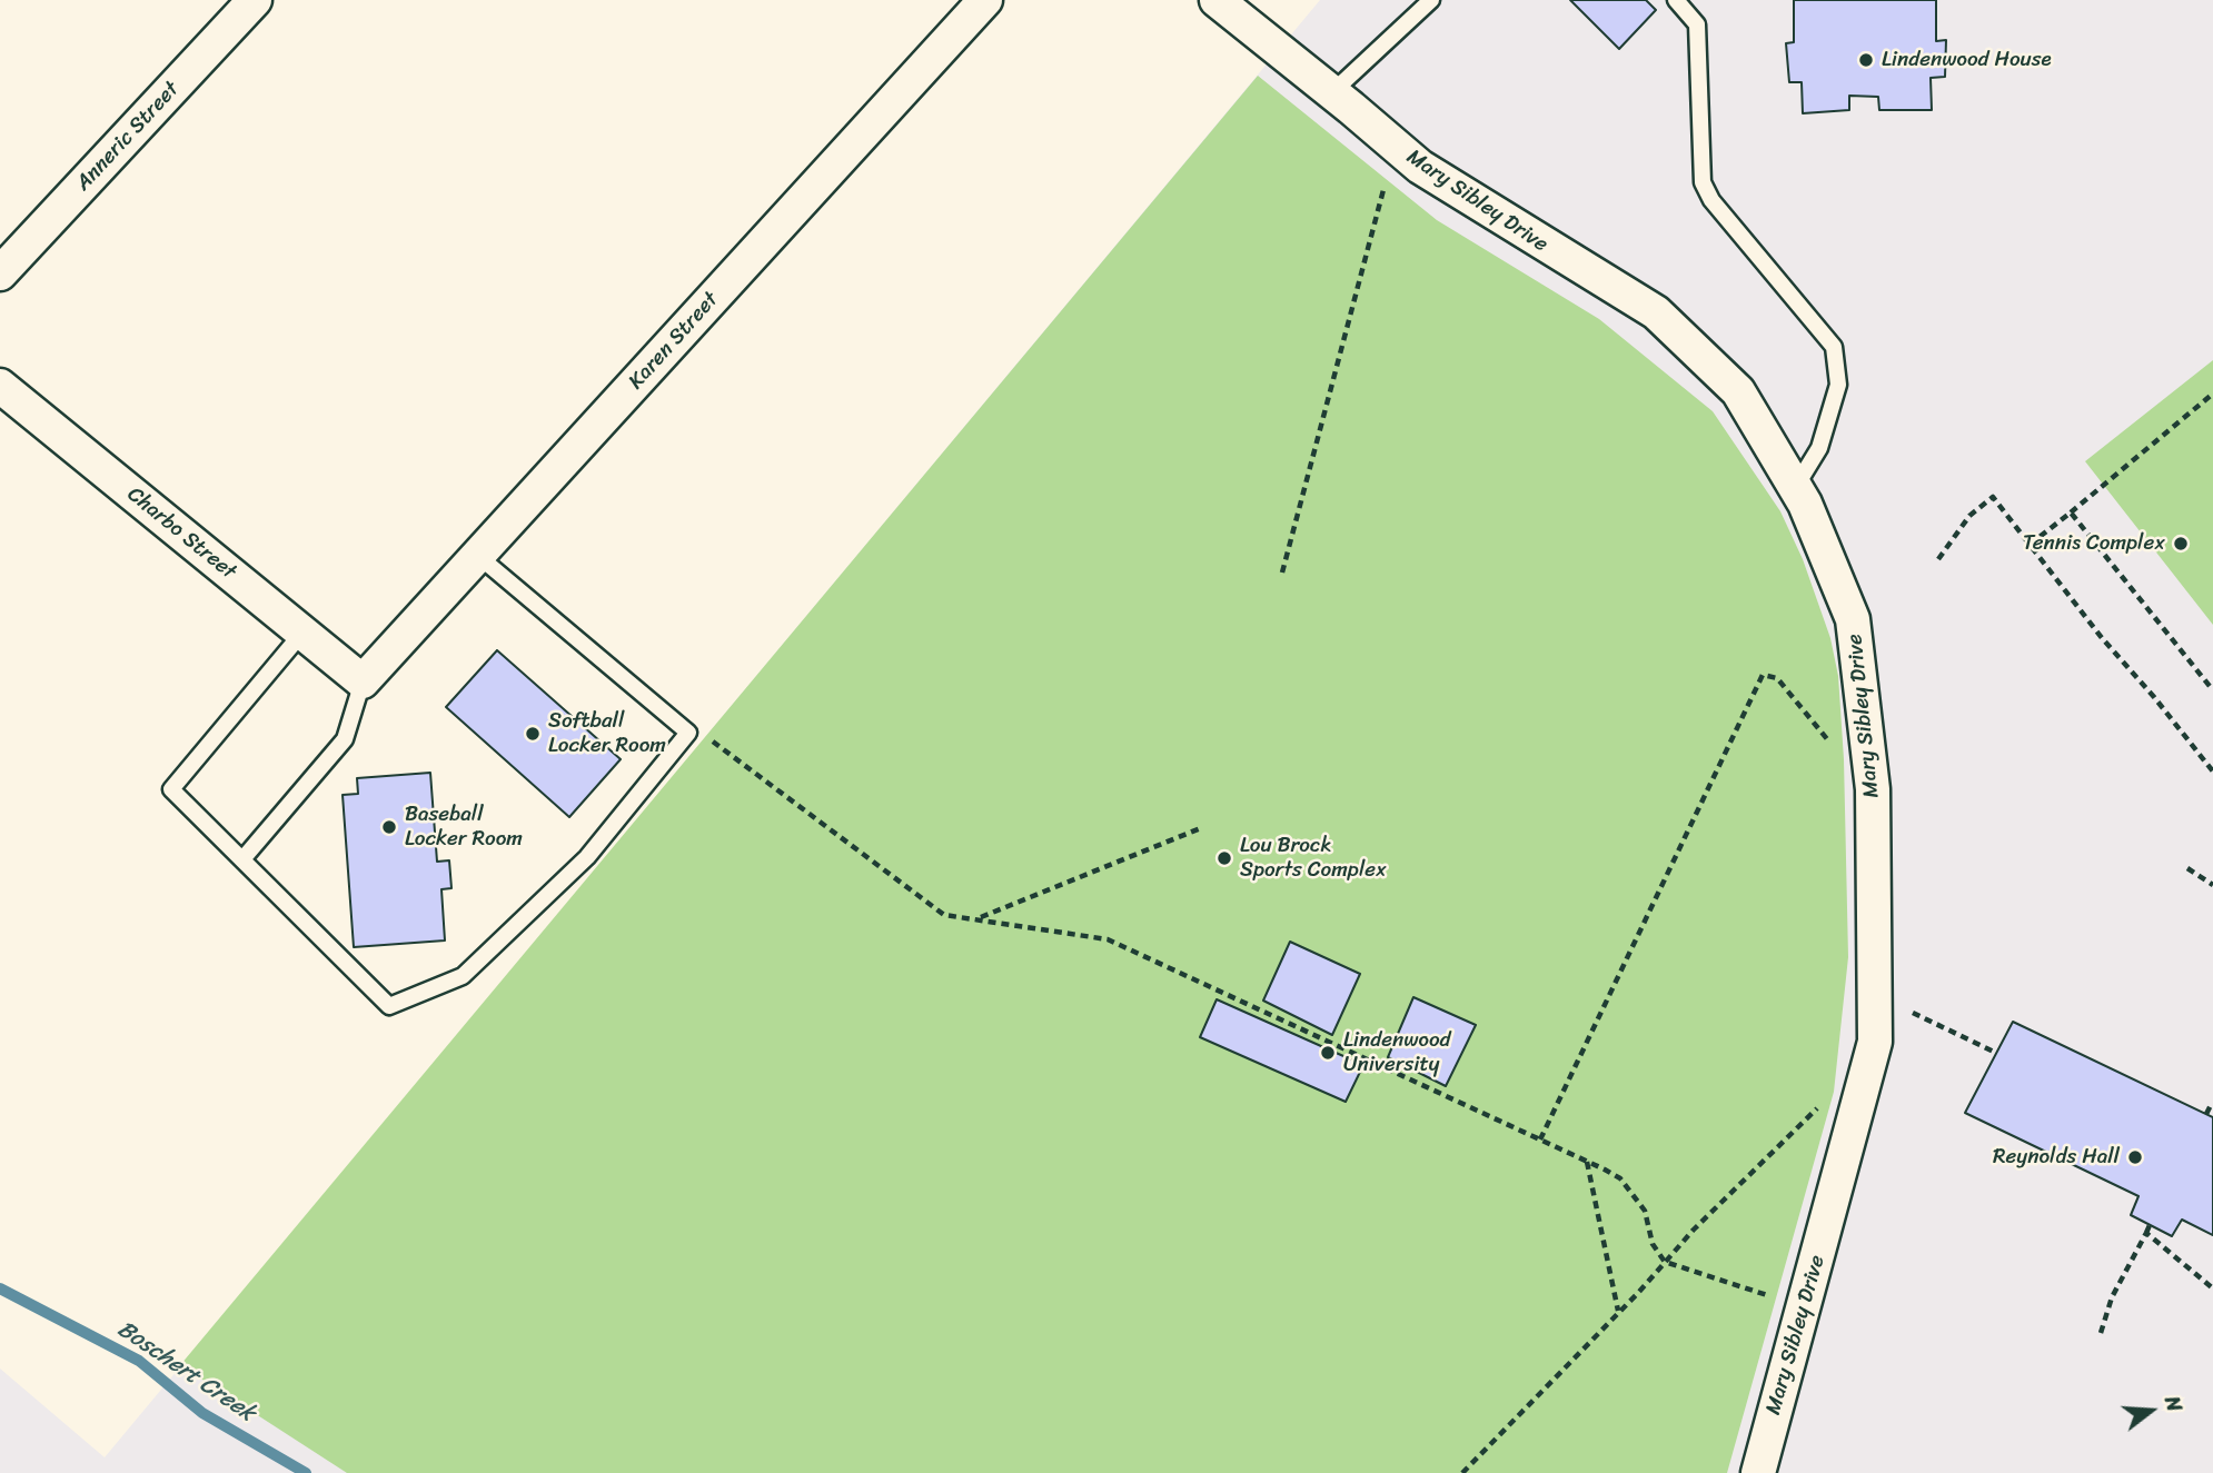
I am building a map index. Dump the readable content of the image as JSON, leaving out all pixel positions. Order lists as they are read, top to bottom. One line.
{"streets":{"street":["Anneric Street","Mary Sibley Drive","Karen Street","Charbo Street"]},"crossings":[["Karen Street","Charbo Street"]],"water":["Boschert Creek"],"places":["Lindenwood House","Tennis Complex","Softball Locker Room","Baseball Locker Room","Lou Brock Sports Complex","Lindenwood University","Reynolds Hall"],"north":"right"}
